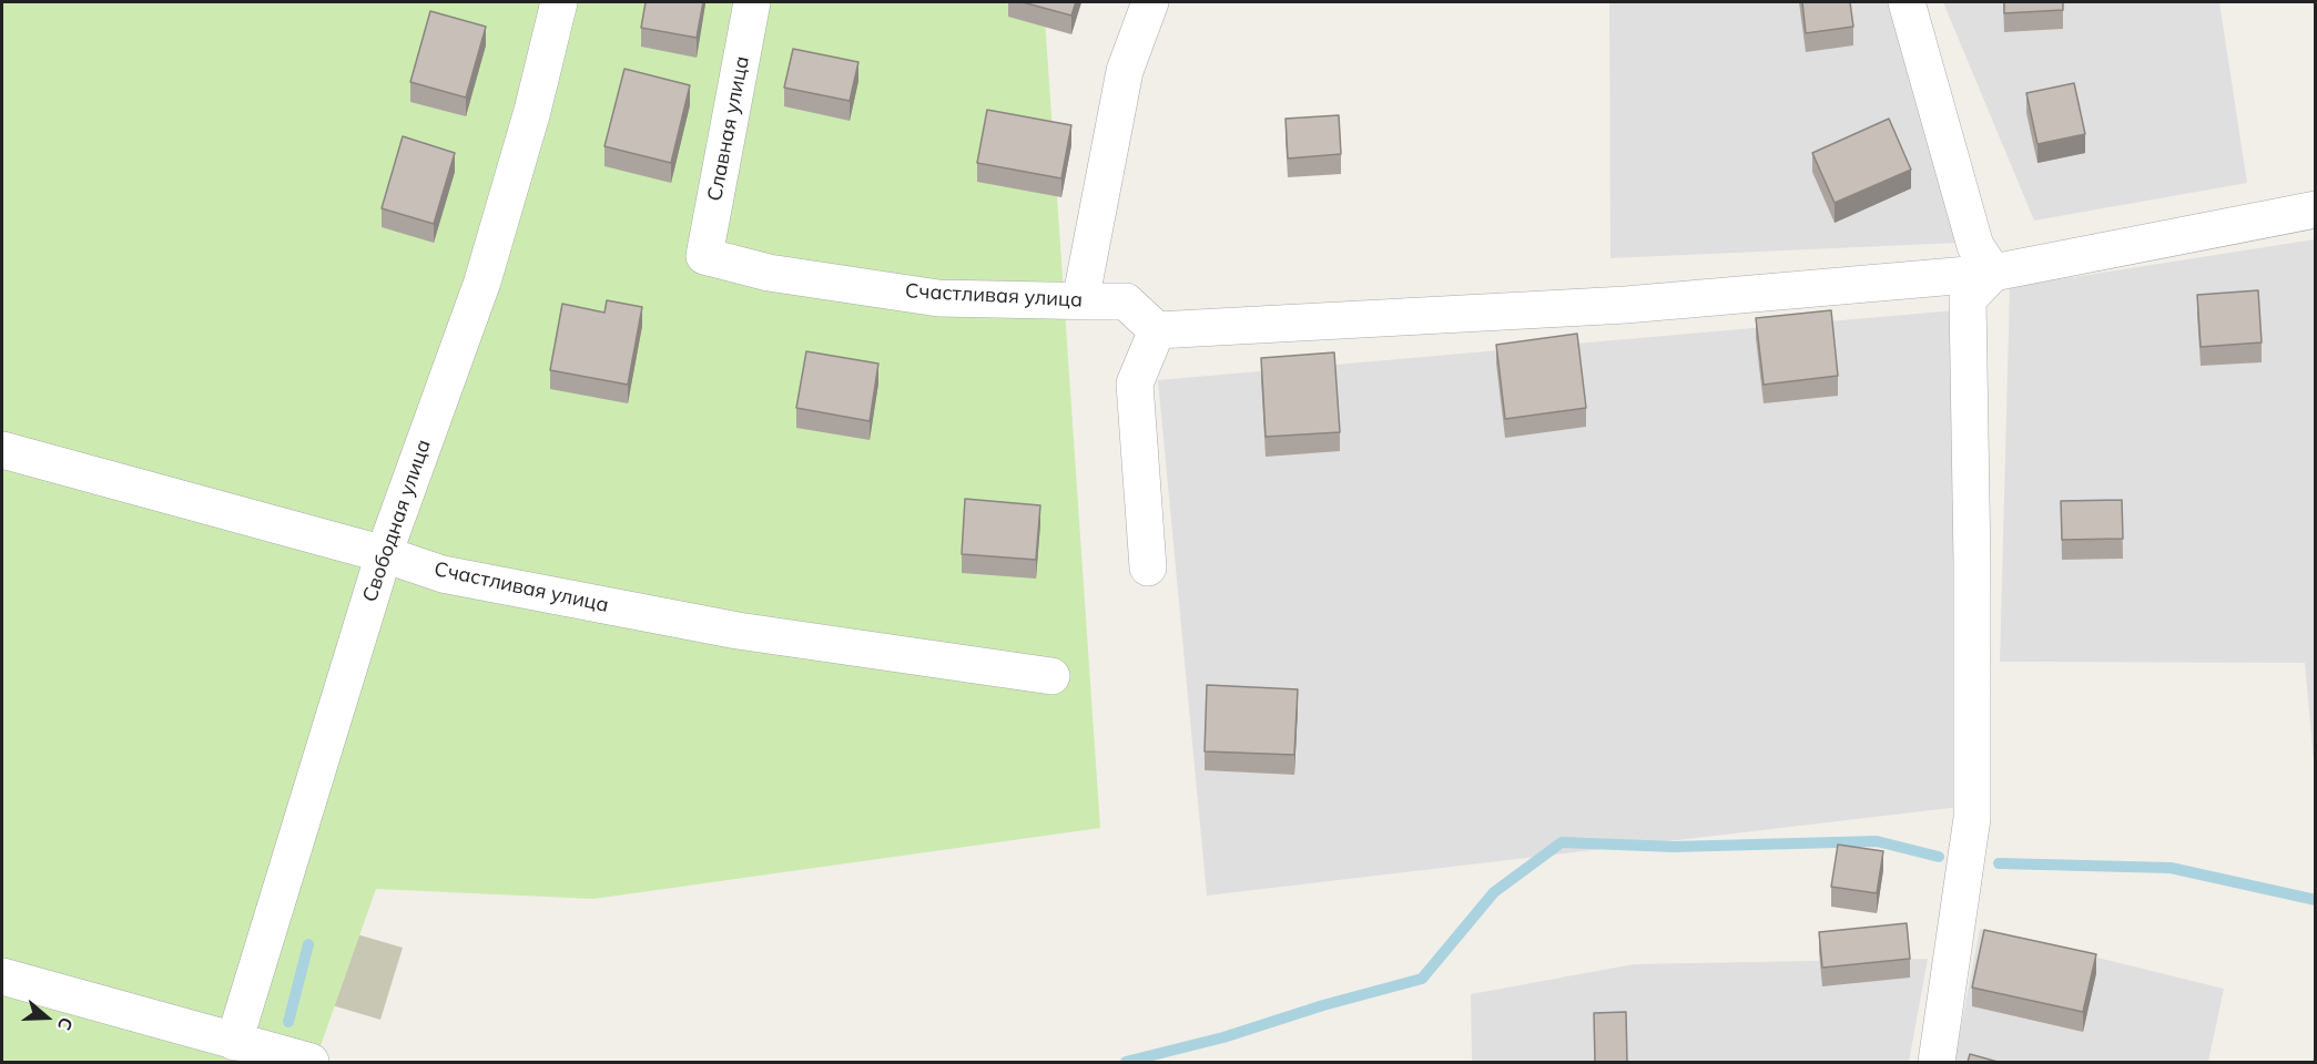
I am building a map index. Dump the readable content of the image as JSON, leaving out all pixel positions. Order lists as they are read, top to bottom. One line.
{"streets":{"street":["Славная улица","Счастливая улица","Свободная улица"]},"crossings":[["Славная улица","Счастливая улица"],["Счастливая улица","Свободная улица"]],"north":"right"}
